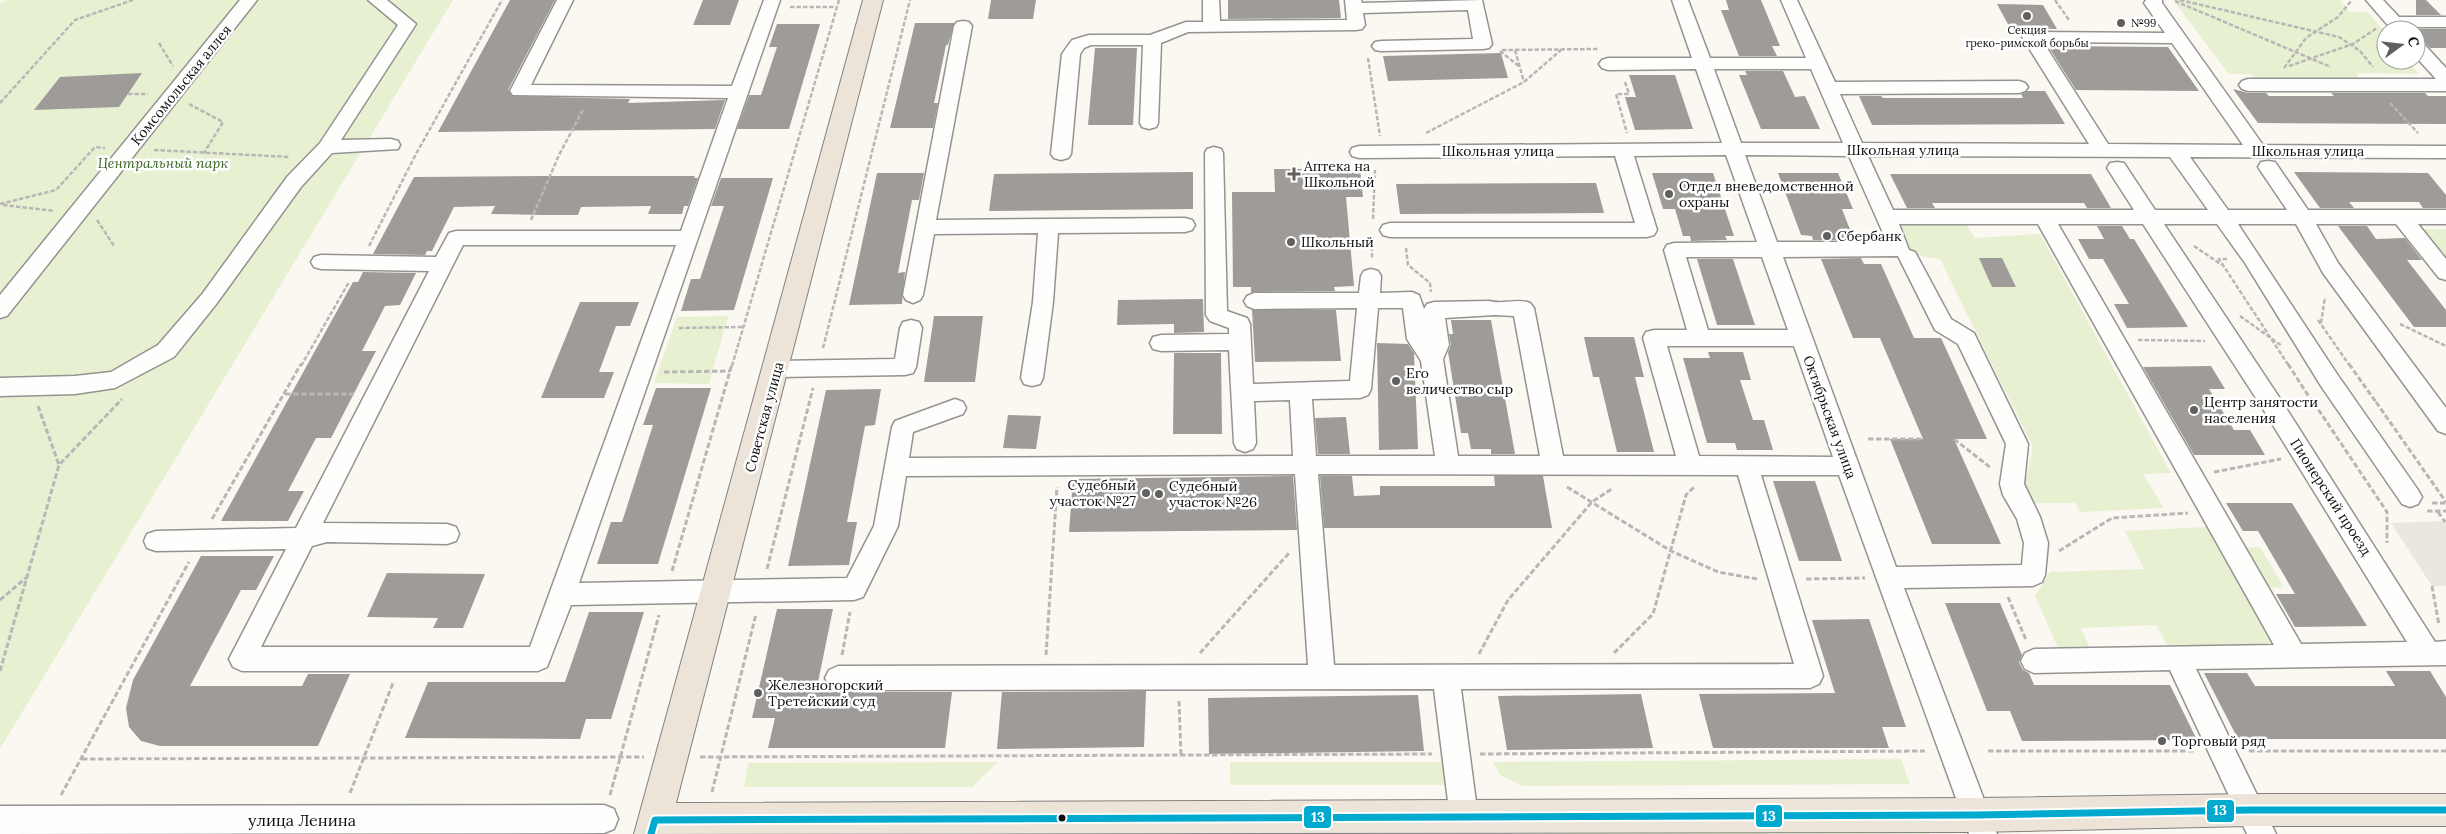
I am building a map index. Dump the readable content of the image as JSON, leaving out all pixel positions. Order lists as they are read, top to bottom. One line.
{"streets":{"main road":["Советская улица"],"street":["Комсомольская аллея","Школьная улица","Октябрьская улица","Пионерский проезд","улица Ленина"]},"crossings":[["Школьная улица","Октябрьская улица"],["Школьная улица","Пионерский проезд"]],"parks":["Центральный парк"],"places":{"other":["Секция греко-римской борьбы","№99","Отдел вневедомственной охраны","Сбербанк","Школьный","Его величество сыр","Центр занятости населения","Судебный участок №27","Судебный участок №26","Железногорский Третейский суд","Торговый ряд"],"health":["Аптека на Школьной"]},"lines":["transit line 13"],"north":"right"}
